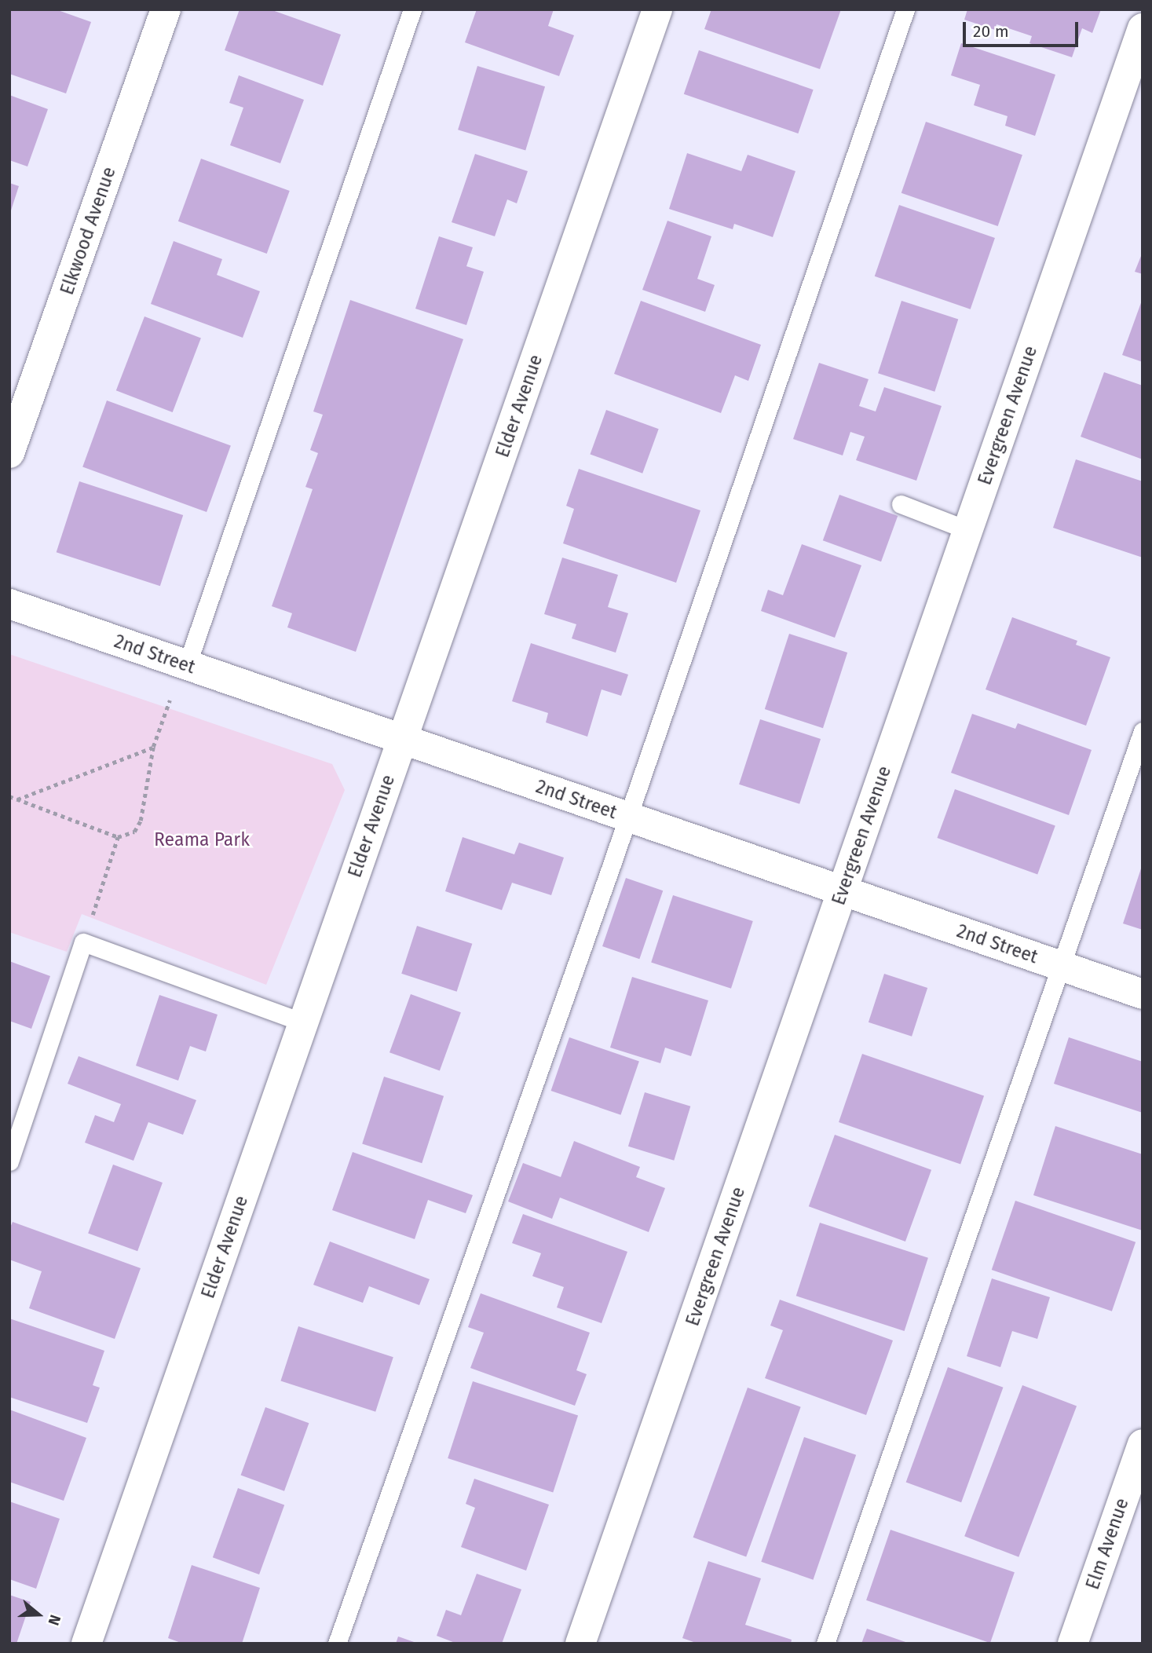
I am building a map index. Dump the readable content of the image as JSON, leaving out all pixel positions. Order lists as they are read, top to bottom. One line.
{"streets":{"street":["Elkwood Avenue","Elder Avenue","Evergreen Avenue","2nd Street","Elm Avenue"]},"crossings":[["Elder Avenue","2nd Street"],["Evergreen Avenue","2nd Street"]],"parks":["Reama Park"],"scale_bar":"20 m","north":"right"}
